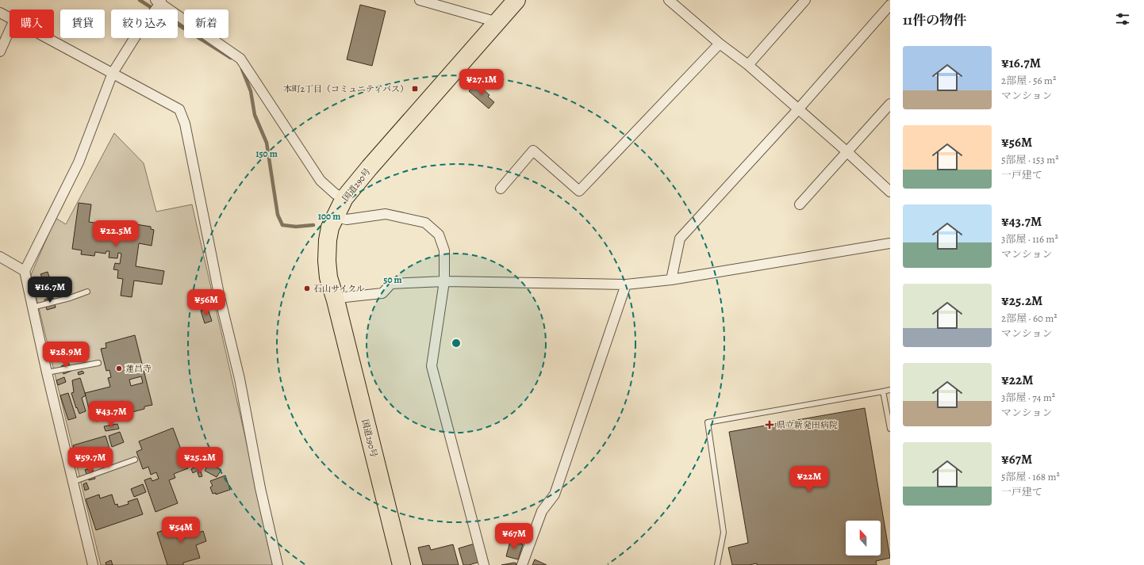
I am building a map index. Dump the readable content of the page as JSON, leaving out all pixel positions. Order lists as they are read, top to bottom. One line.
{"streets":{"highway":["国道290号"]},"places":{"transit":["本町2丁目（コミュニティバス）"],"other":["石山サイクル","蓮昌寺"],"health":["県立新発田病院"]},"north":"top","page":{"heading":"11件の物件","chip":["購入","賃貸","絞り込み","新着"],"list":[{"name":"¥16.7M","note":"2部屋 · 56 m² · マンション"},{"name":"¥56M","note":"5部屋 · 153 m² · 一戸建て"},{"name":"¥43.7M","note":"3部屋 · 116 m² · マンション"},{"name":"¥25.2M","note":"2部屋 · 60 m² · マンション"},{"name":"¥22M","note":"3部屋 · 74 m² · マンション"},{"name":"¥67M","note":"5部屋 · 168 m² · 一戸建て"}],"price":["¥27.1M","¥22.5M","¥16.7M","¥56M","¥28.9M","¥43.7M","¥59.7M","¥25.2M","¥22M","¥54M","¥67M"]},"rings":["150 m","100 m","50 m"]}
